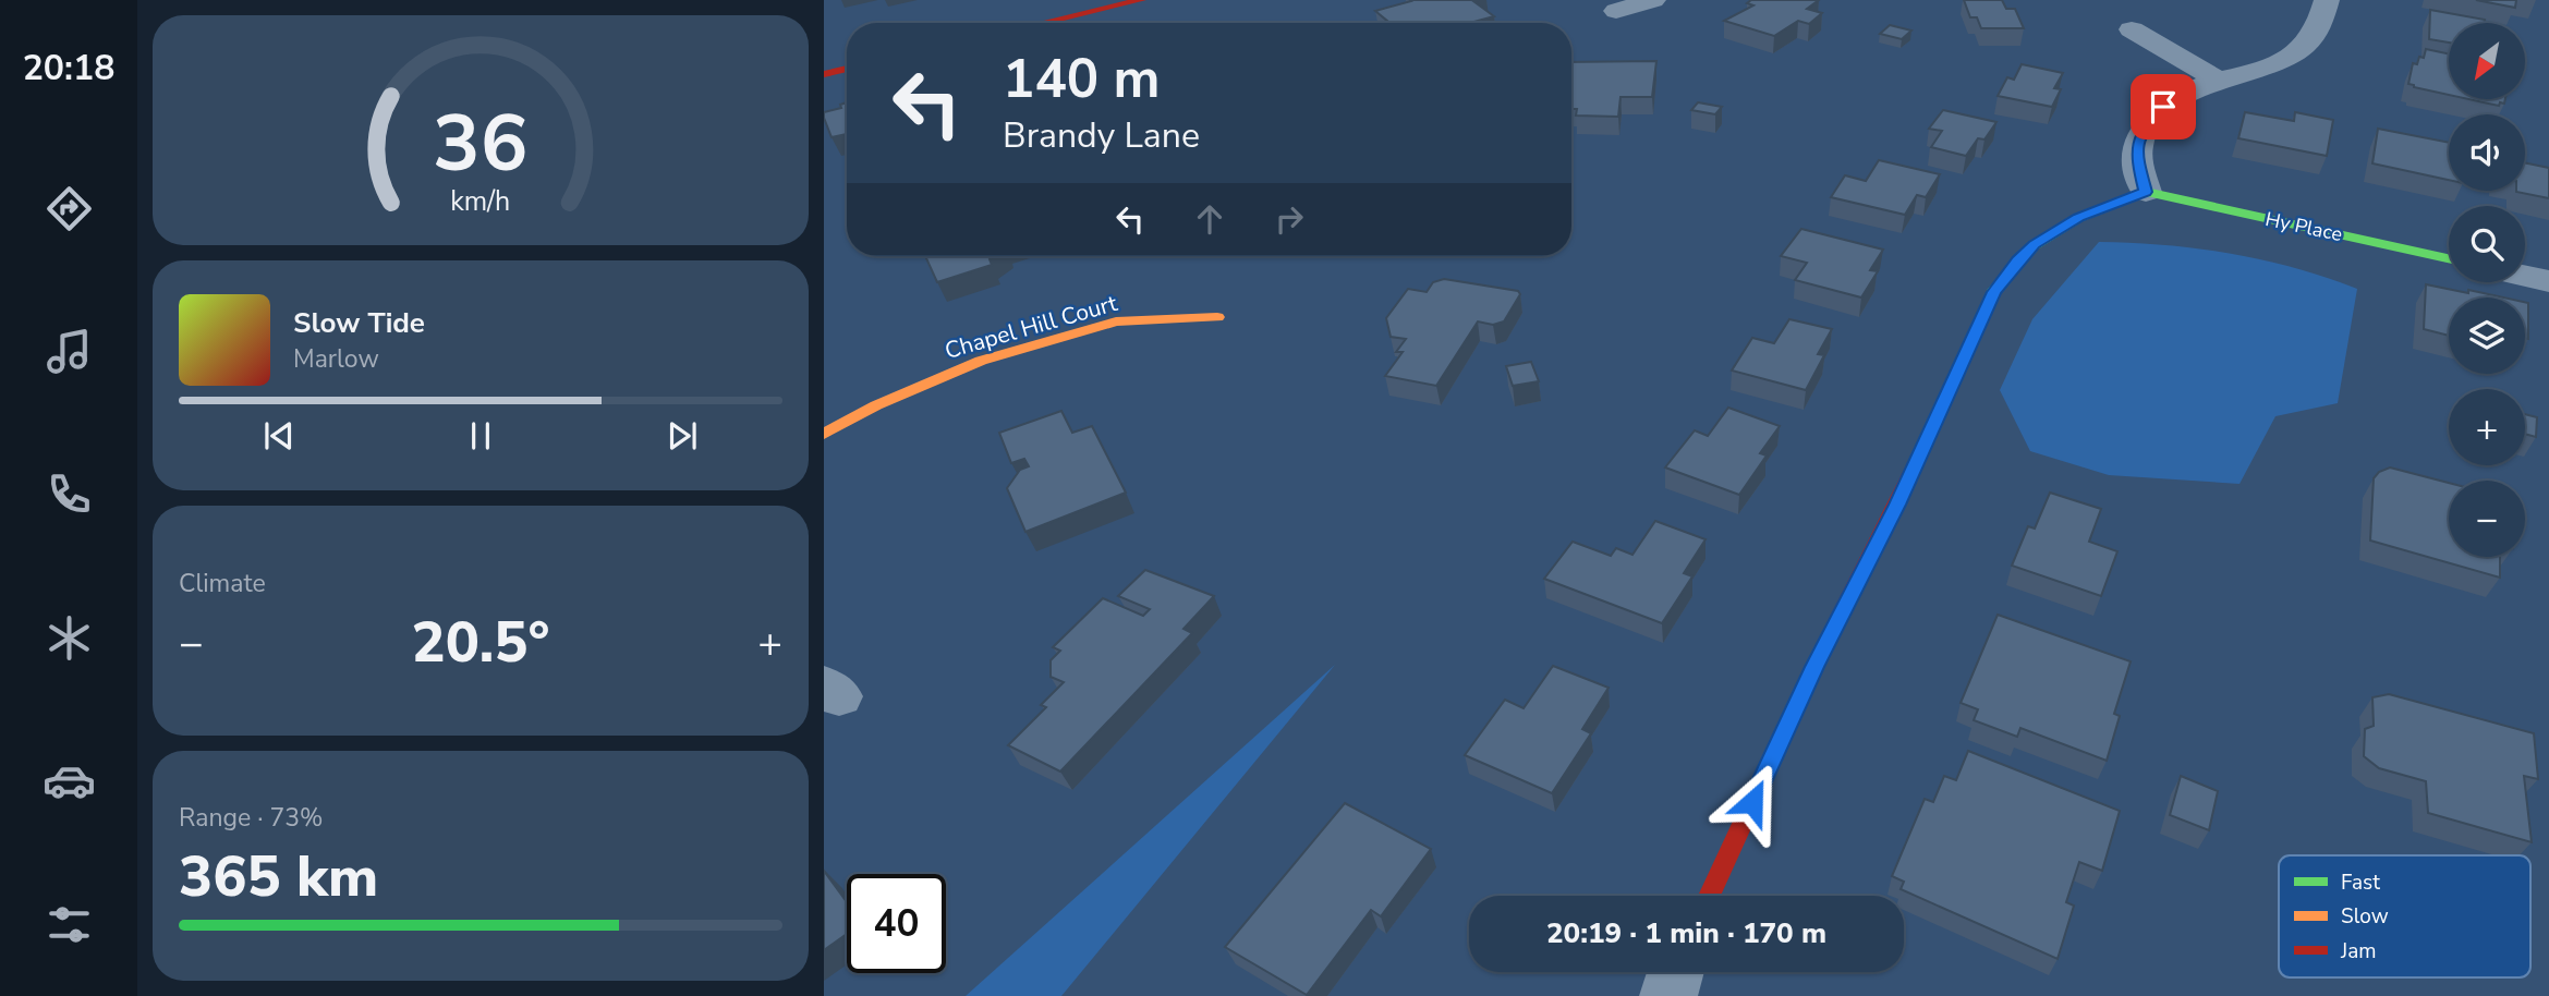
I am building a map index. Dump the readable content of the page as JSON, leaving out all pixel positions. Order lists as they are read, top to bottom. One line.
{"streets":{"street":["Hy Place","Chapel Hill Court"]},"legend":["Fast","Slow","Jam"],"north":"bottom left","page":{"tabs":"20:18","map_buttons":["+","−"],"turn":["140 m","Brandy Lane"],"song":["Slow Tide","Marlow"],"tile":["Climate",["Range · 73%","365 km"]],"heat":["−","20.5°","+"],"limit":"40","trip":"20:19 · 1 min · 170 m","gauge":["36","km/h"]}}
